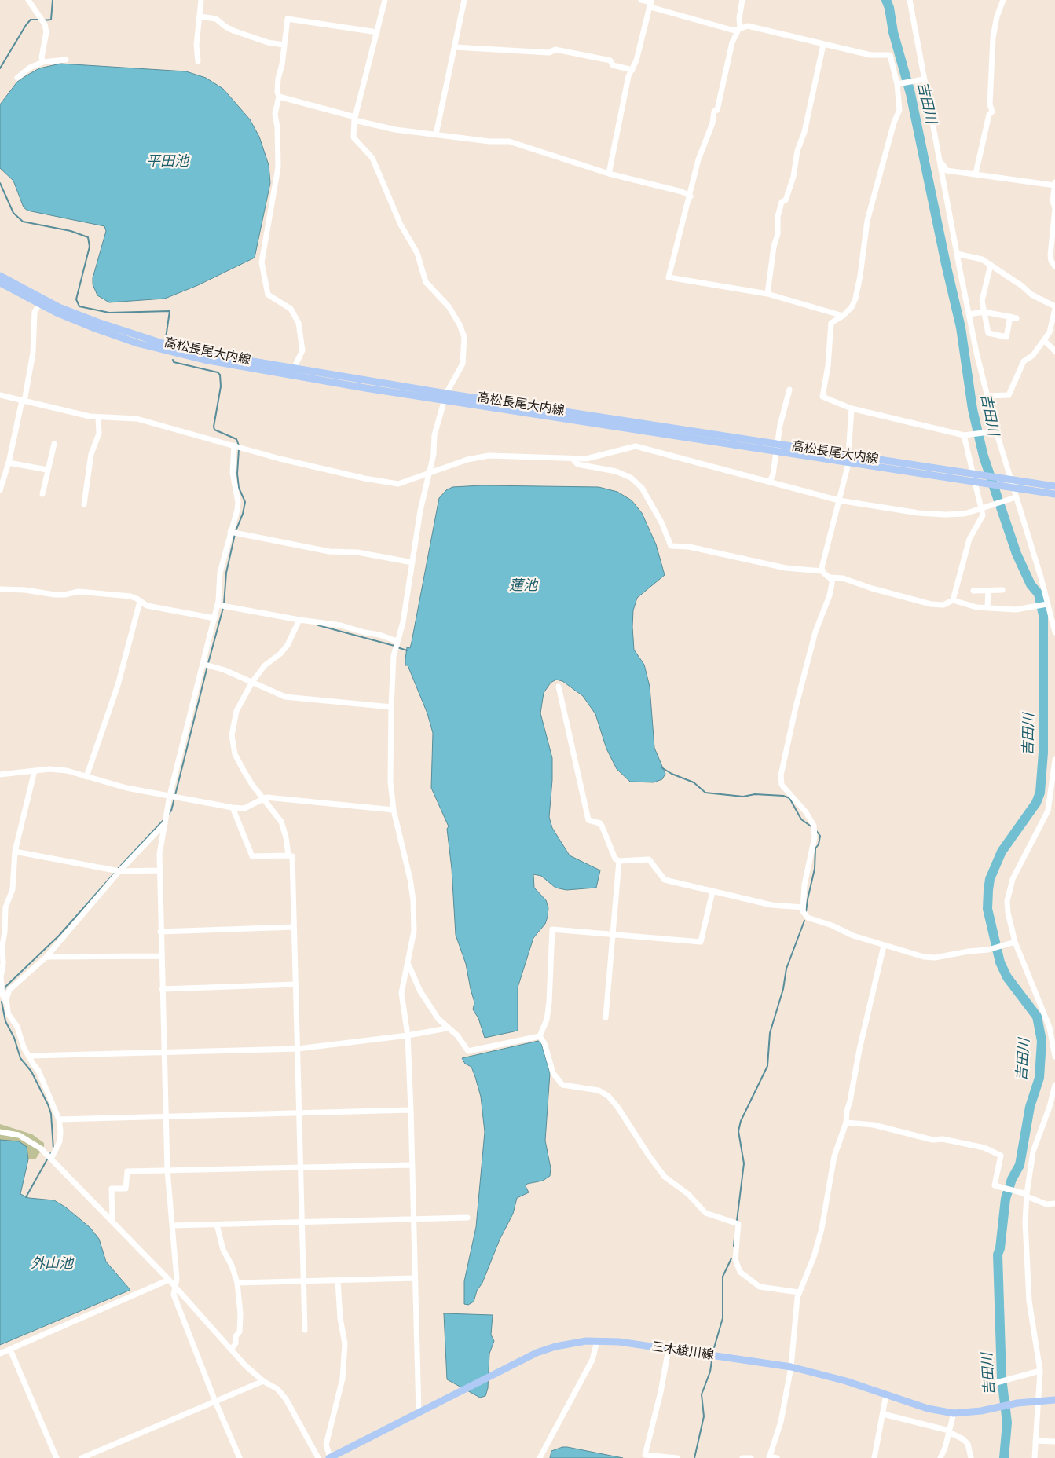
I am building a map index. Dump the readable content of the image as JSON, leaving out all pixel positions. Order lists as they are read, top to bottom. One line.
{"streets":{"main road":["高松長尾大内線","三木綾川線"]},"water":["吉田川","平田池","蓮池","外山池"]}
